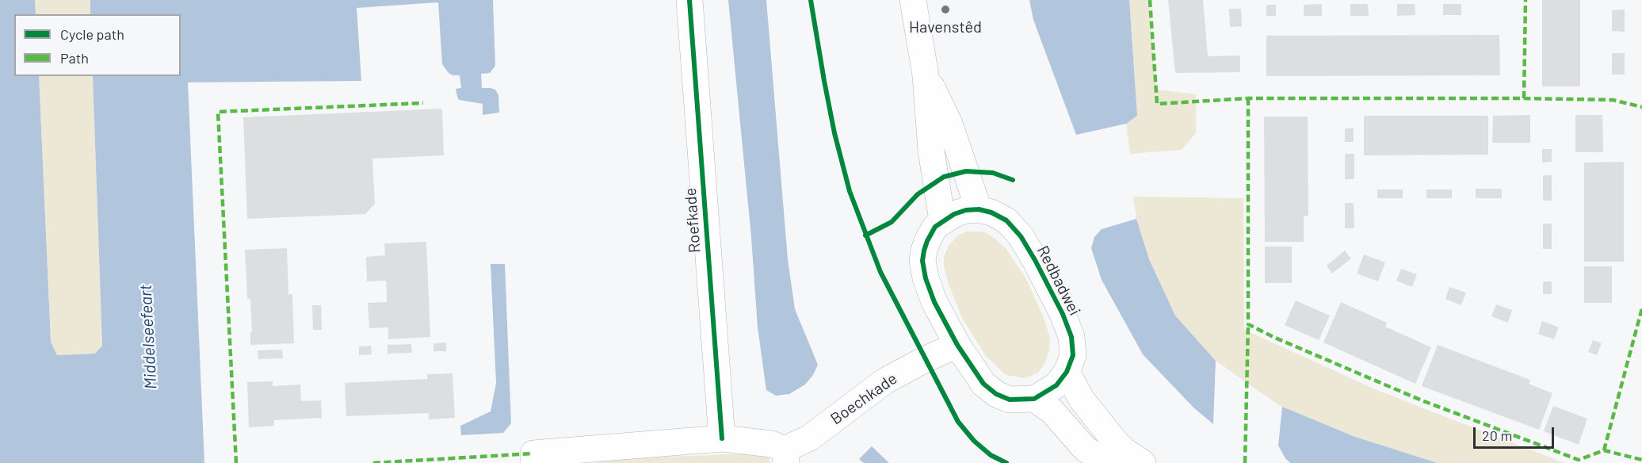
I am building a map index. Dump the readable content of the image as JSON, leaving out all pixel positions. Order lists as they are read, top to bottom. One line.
{"streets":{"street":["Roefkade","Redbadwei","Boechkade"]},"crossings":[["Redbadwei","Boechkade"]],"water":["Middelseefeart"],"places":["Havenstêd"],"legend":["Cycle path","Path"],"scale_bar":"20 m"}
